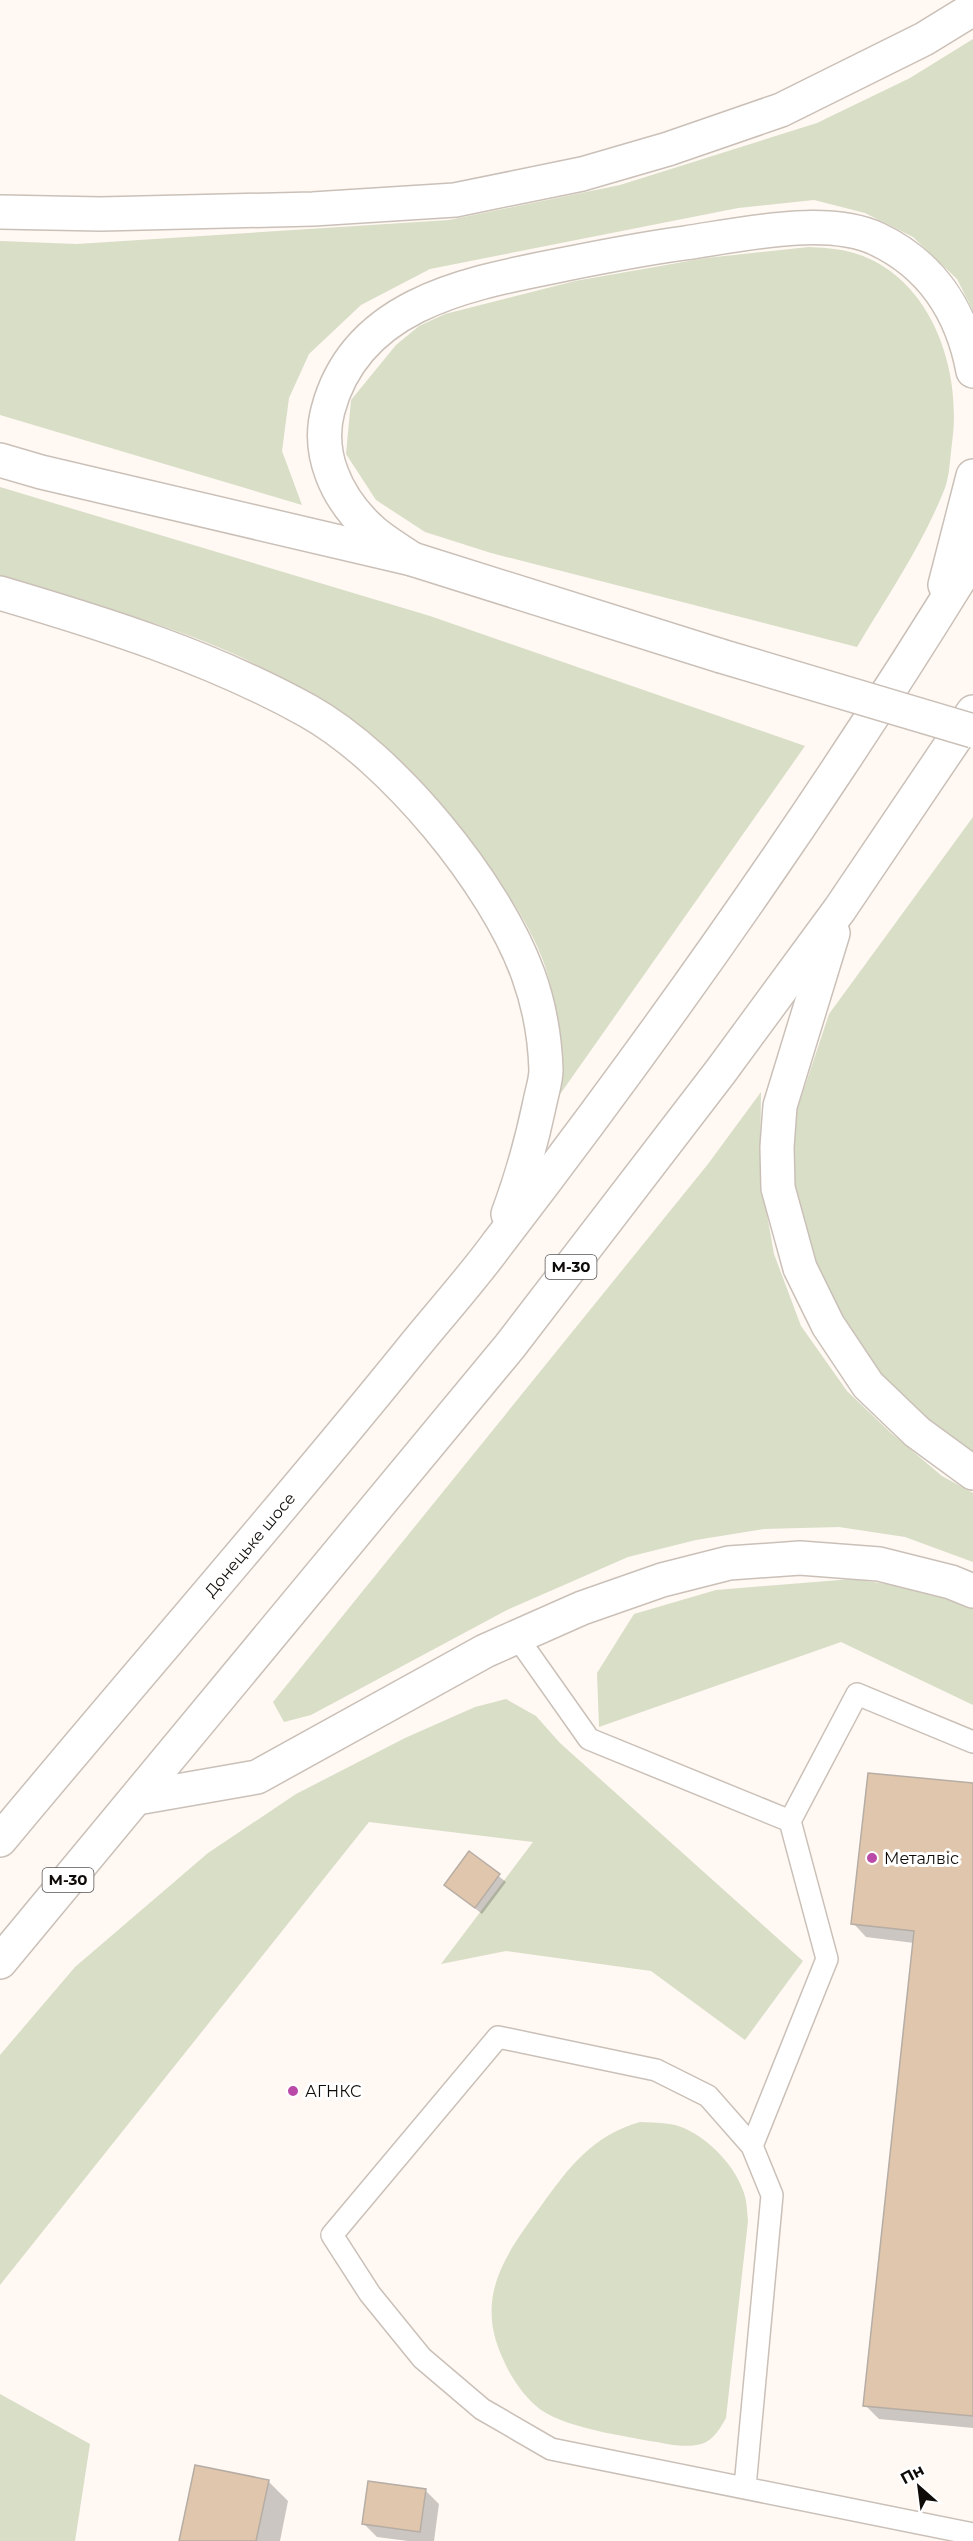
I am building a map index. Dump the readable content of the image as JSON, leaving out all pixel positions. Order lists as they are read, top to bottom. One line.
{"streets":{"main road":["М-30","Донецьке шосе"]},"places":["Металвіс","АГНКС"],"north":"top left"}
